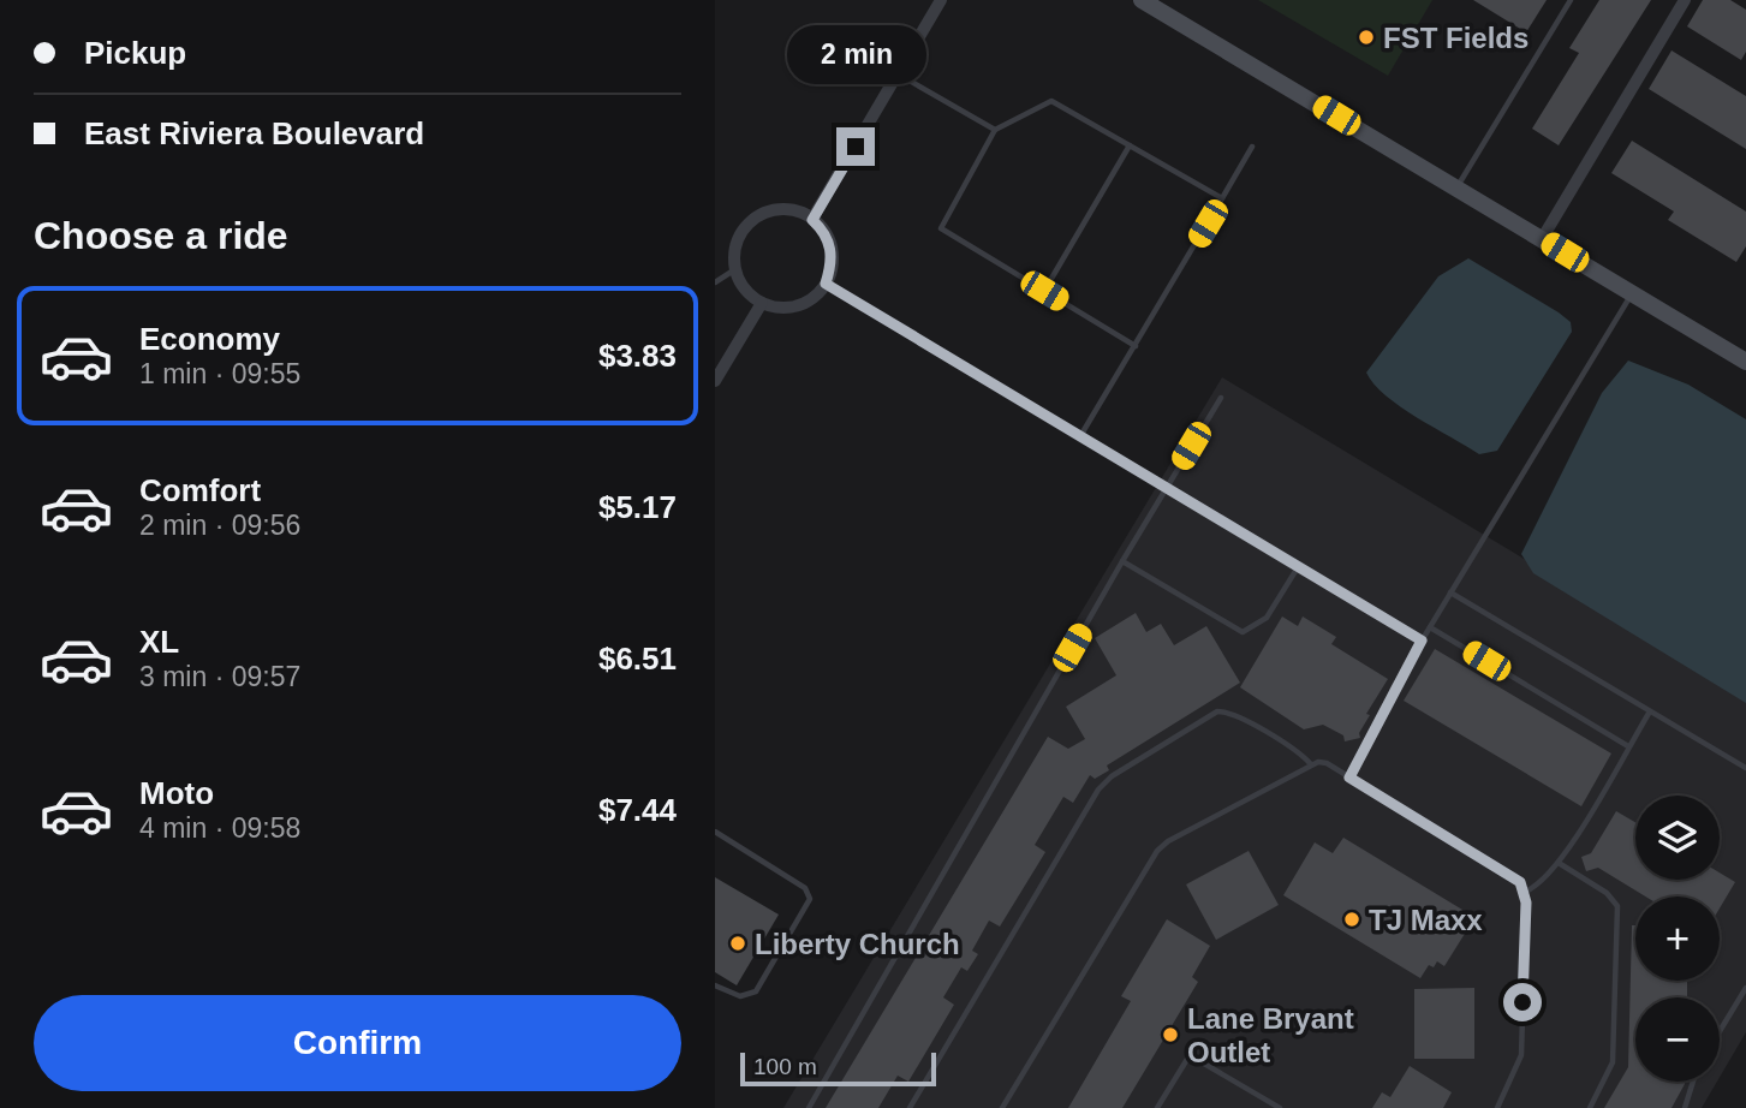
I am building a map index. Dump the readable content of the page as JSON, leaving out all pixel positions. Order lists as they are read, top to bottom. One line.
{"places":["FST Fields","TJ Maxx","Liberty Church","Lane Bryant Outlet"],"scale_bar":"100 m","page":{"banner":["Pickup","East Riviera Boulevard"],"bubble":"2 min","heading":"Choose a ride","list":[{"name":"Economy","note":"1 min · 09:55","value":"$3.83"},{"name":"Comfort","note":"2 min · 09:56","value":"$5.17"},{"name":"XL","note":"3 min · 09:57","value":"$6.51"},{"name":"Moto","note":"4 min · 09:58","value":"$7.44"}],"map_buttons":["+","−"],"buttons":"Confirm","scale":"100 m"}}
